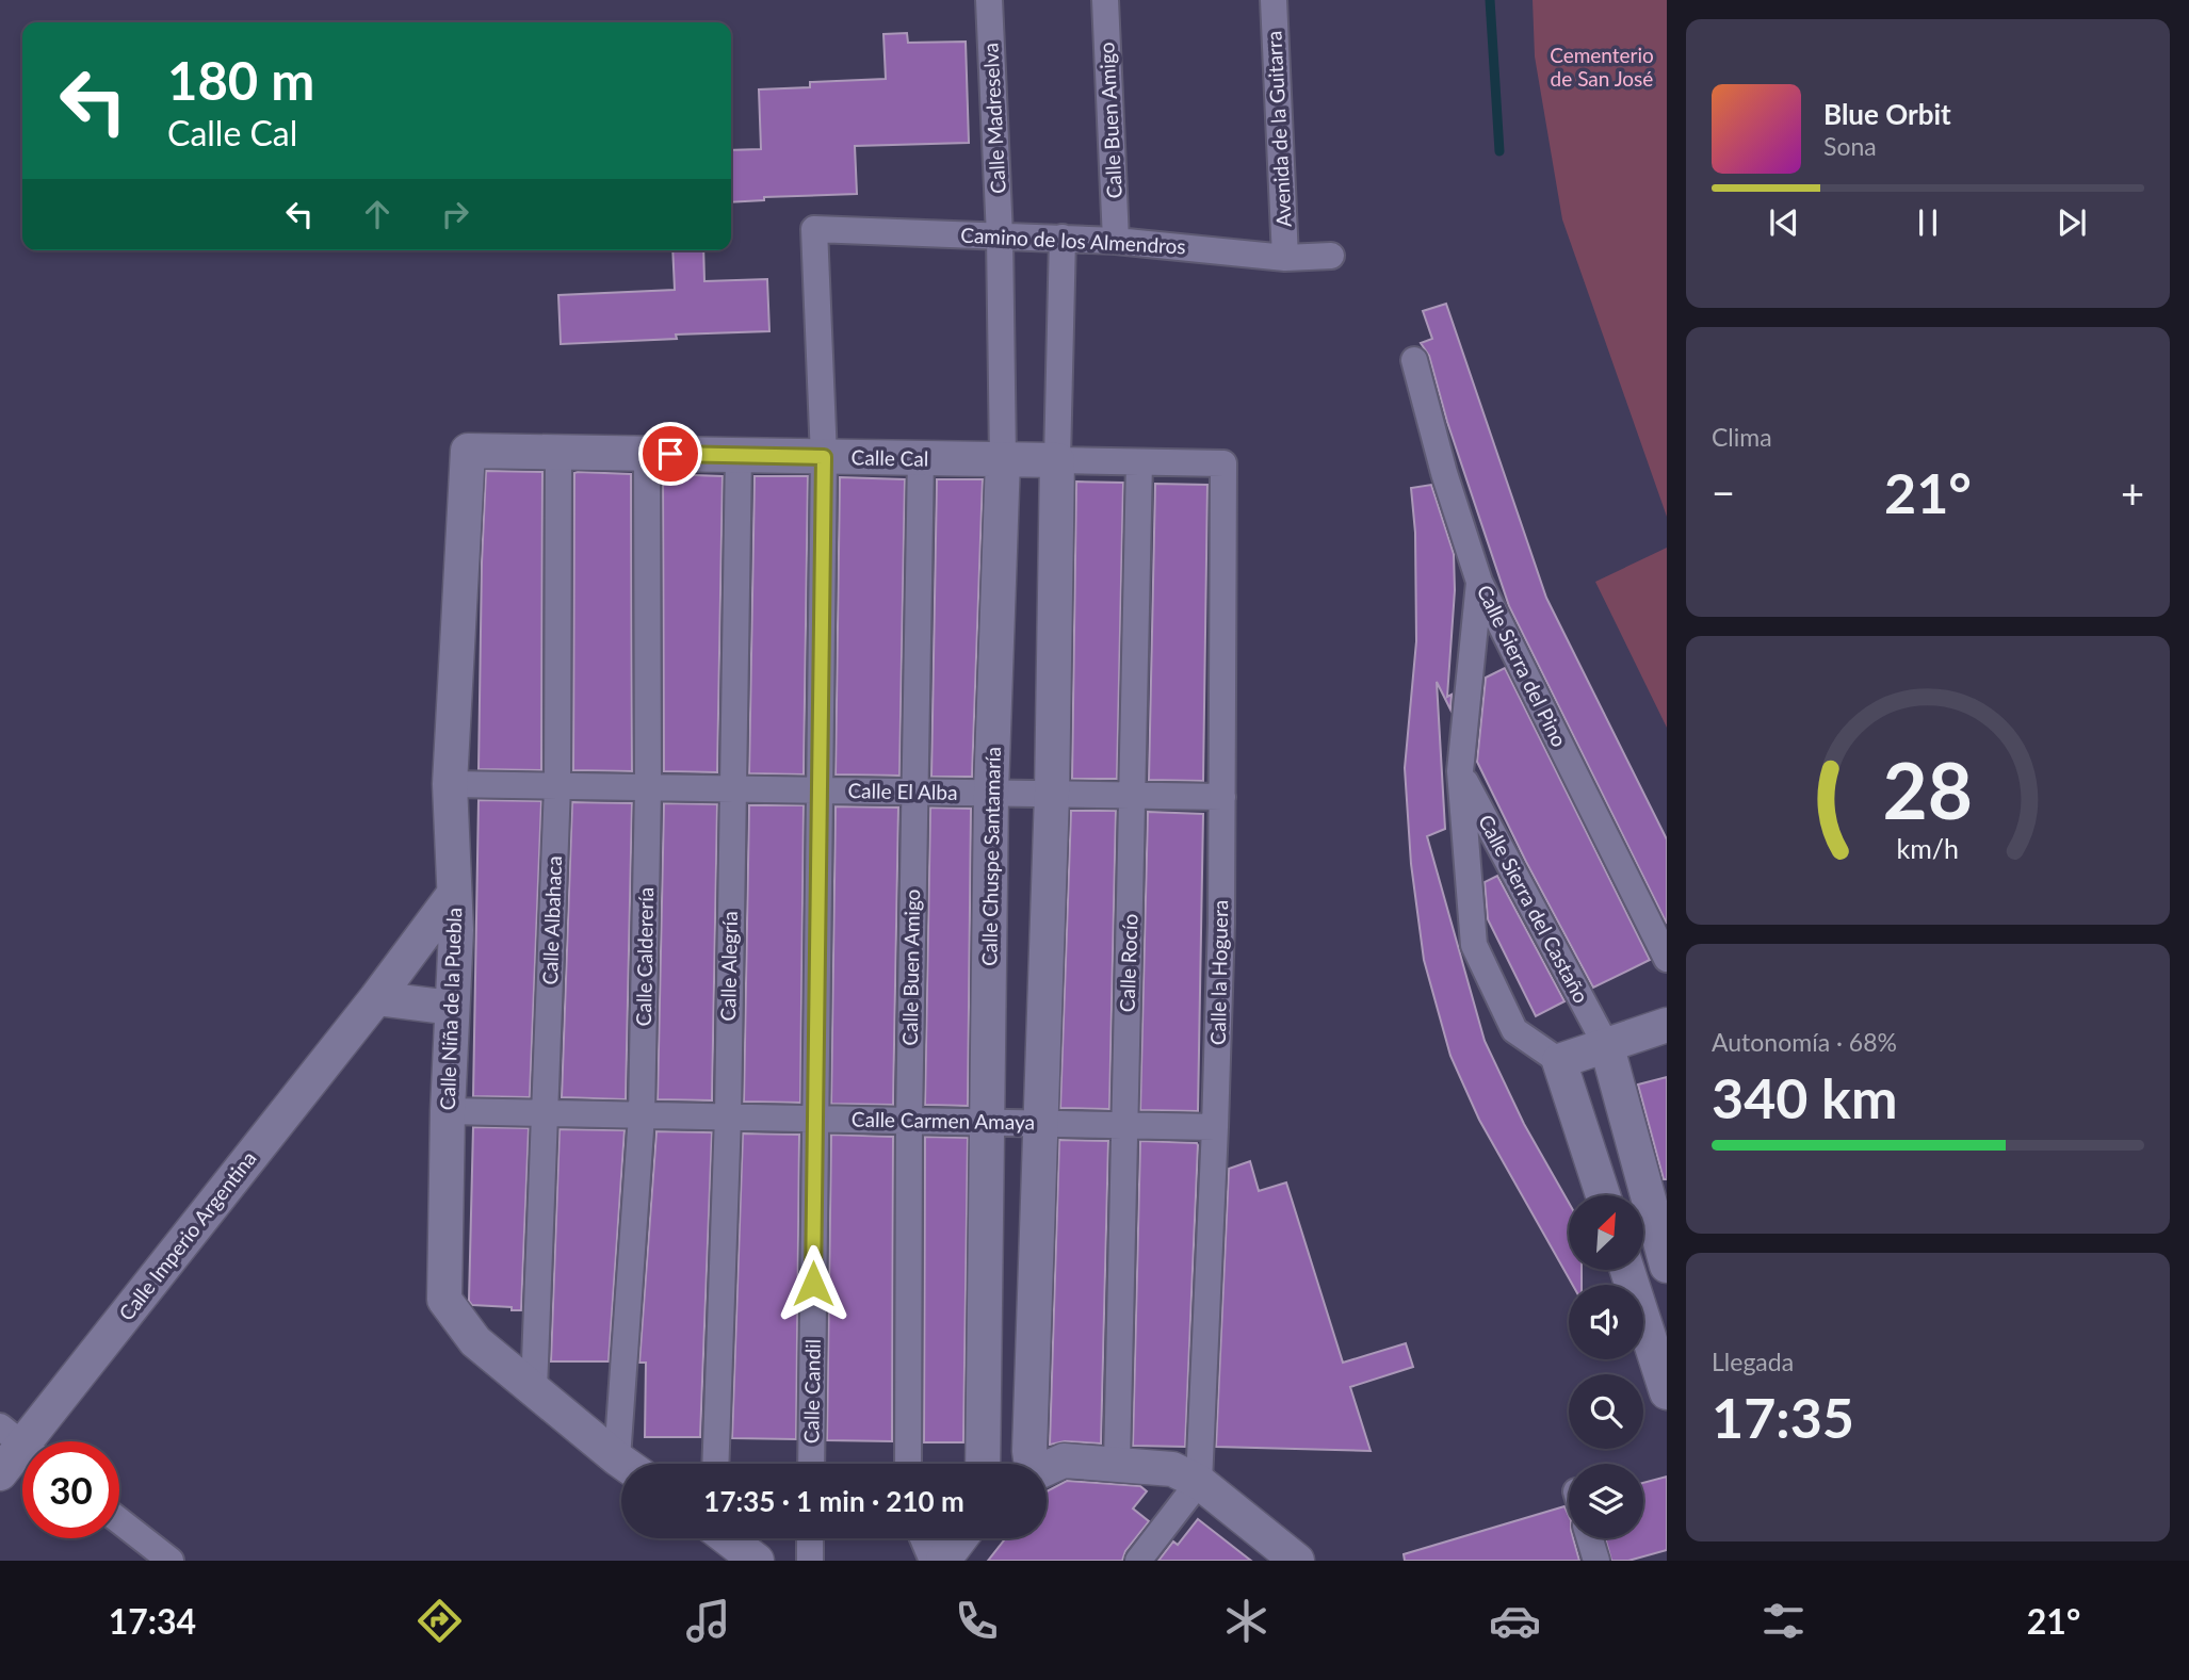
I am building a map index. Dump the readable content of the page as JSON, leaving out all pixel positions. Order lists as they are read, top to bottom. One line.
{"streets":{"street":["Calle Madreselva","Calle Buen Amigo","Avenida de la Guitarra","Camino de los Almendros","Calle Cal","Calle Sierra del Pino","Calle El Alba","Calle Chuspe Santamaría","Calle Sierra del Castaño","Calle Albahaca","Calle Calderería","Calle Rocío","Calle Alegría","Calle la Hoguera","Calle Niña de la Puebla","Calle Carmen Amaya","Calle Imperio Argentina","Calle Candil"]},"crossings":[["Calle Madreselva","Camino de los Almendros"],["Calle Madreselva","Calle Chuspe Santamaría"],["Calle Buen Amigo","Camino de los Almendros"],["Calle Buen Amigo","Calle Cal"],["Calle Buen Amigo","Calle El Alba"],["Calle Buen Amigo","Calle Carmen Amaya"],["Avenida de la Guitarra","Camino de los Almendros"],["Camino de los Almendros","Calle Chuspe Santamaría"],["Camino de los Almendros","Calle Candil"],["Calle Cal","Calle Chuspe Santamaría"],["Calle Cal","Calle Albahaca"],["Calle Cal","Calle Calderería"],["Calle Cal","Calle Rocío"],["Calle Cal","Calle Alegría"],["Calle Cal","Calle la Hoguera"],["Calle Cal","Calle Niña de la Puebla"],["Calle Cal","Calle Candil"],["Calle El Alba","Calle Chuspe Santamaría"],["Calle El Alba","Calle Albahaca"],["Calle El Alba","Calle Calderería"],["Calle El Alba","Calle Rocío"],["Calle El Alba","Calle Alegría"],["Calle El Alba","Calle la Hoguera"],["Calle El Alba","Calle Niña de la Puebla"],["Calle El Alba","Calle Candil"],["Calle Chuspe Santamaría","Calle Carmen Amaya"],["Calle Albahaca","Calle Niña de la Puebla"],["Calle Albahaca","Calle Carmen Amaya"],["Calle Calderería","Calle Carmen Amaya"],["Calle Rocío","Calle Carmen Amaya"],["Calle Alegría","Calle Carmen Amaya"],["Calle la Hoguera","Calle Carmen Amaya"],["Calle Niña de la Puebla","Calle Carmen Amaya"],["Calle Niña de la Puebla","Calle Imperio Argentina"],["Calle Carmen Amaya","Calle Candil"]],"parks":["Cementerio de San José"],"north":"top right","page":{"turn":["180 m","Calle Cal"],"song":["Blue Orbit","Sona"],"tile":["Clima",["Autonomía · 68%","340 km"],["Llegada","17:35"]],"heat":["−","21°","+"],"limit":"30","trip":"17:35 · 1 min · 210 m","tabs":["17:34","21°"],"gauge":["28","km/h"]}}
